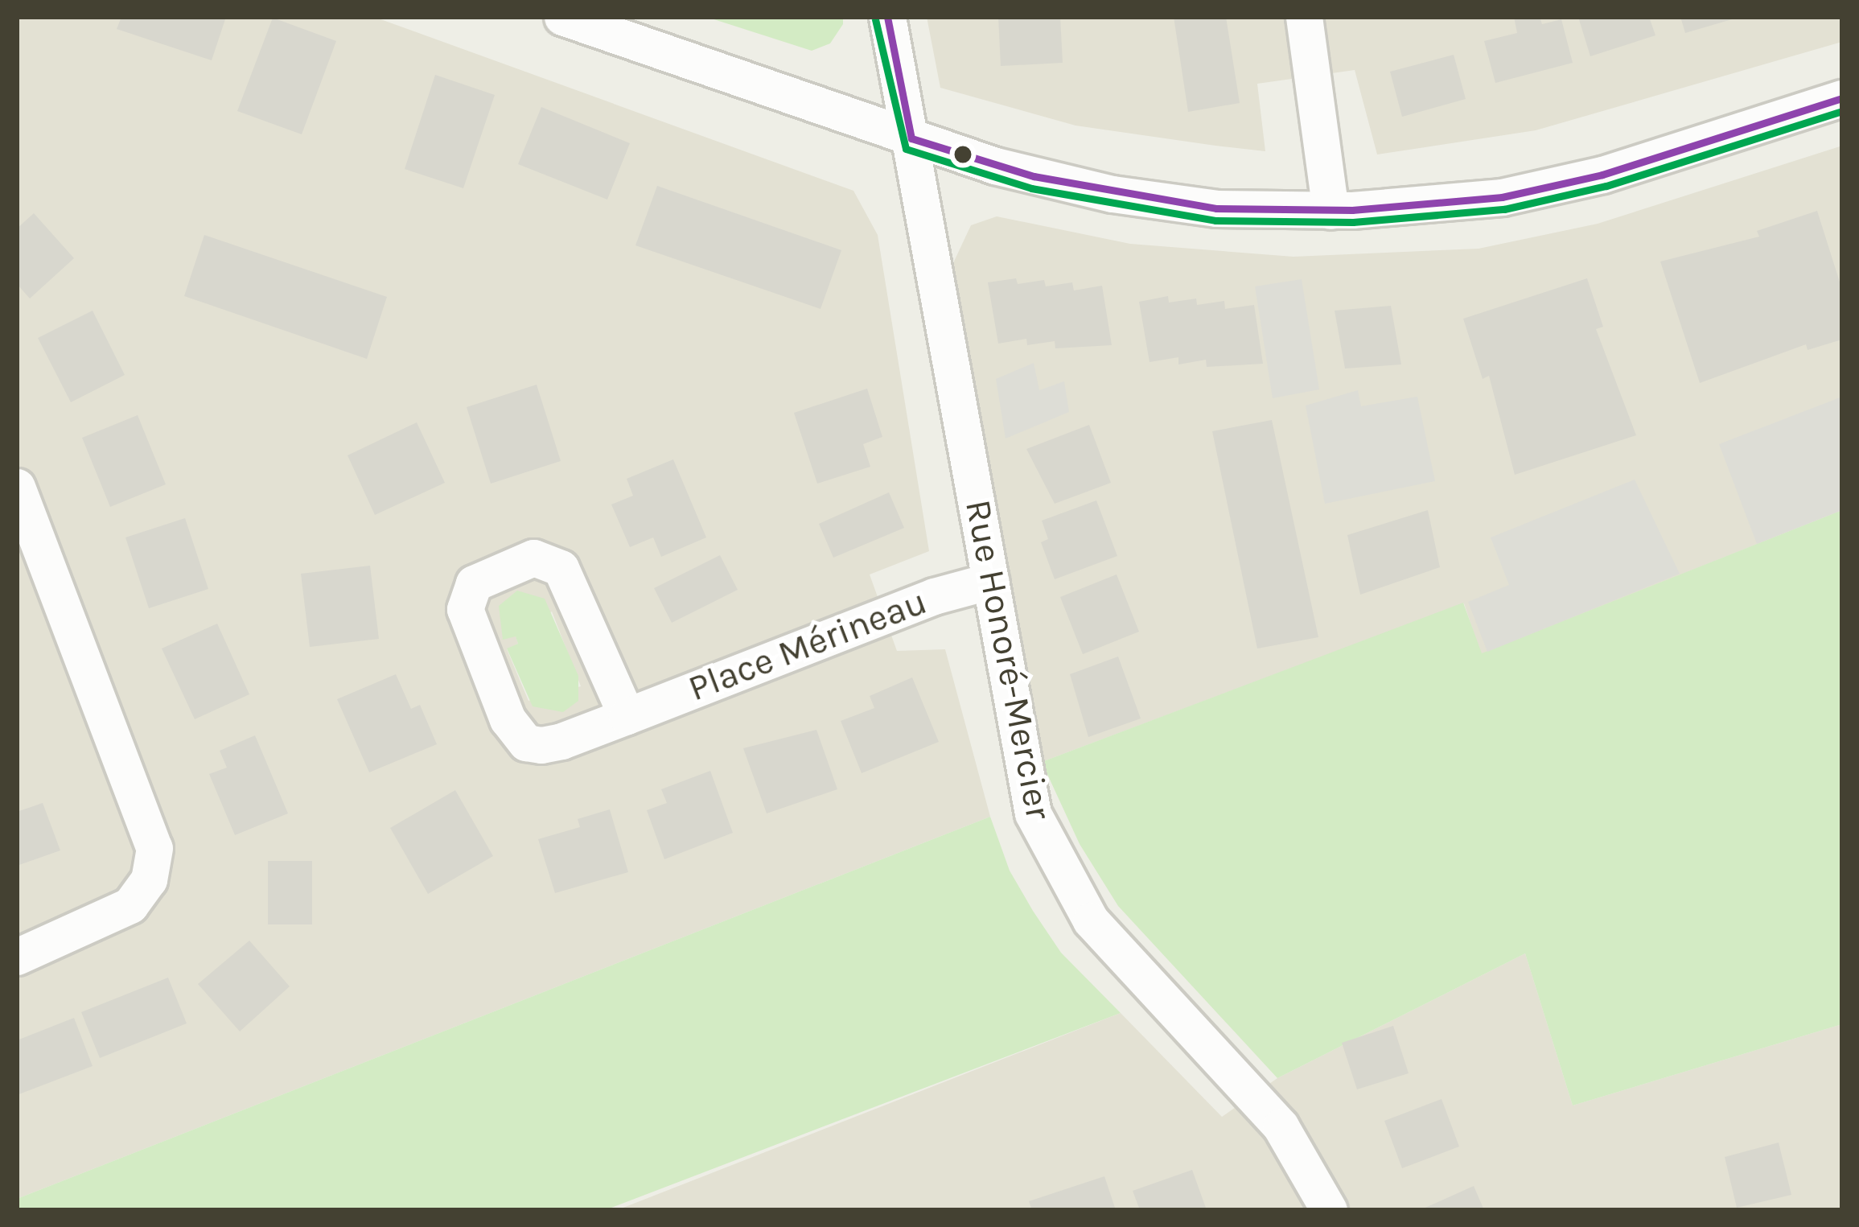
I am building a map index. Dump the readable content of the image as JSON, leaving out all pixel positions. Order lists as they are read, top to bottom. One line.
{"streets":{"street":["Place Mérineau","Rue Honoré-Mercier"]},"crossings":[["Place Mérineau","Rue Honoré-Mercier"]]}
